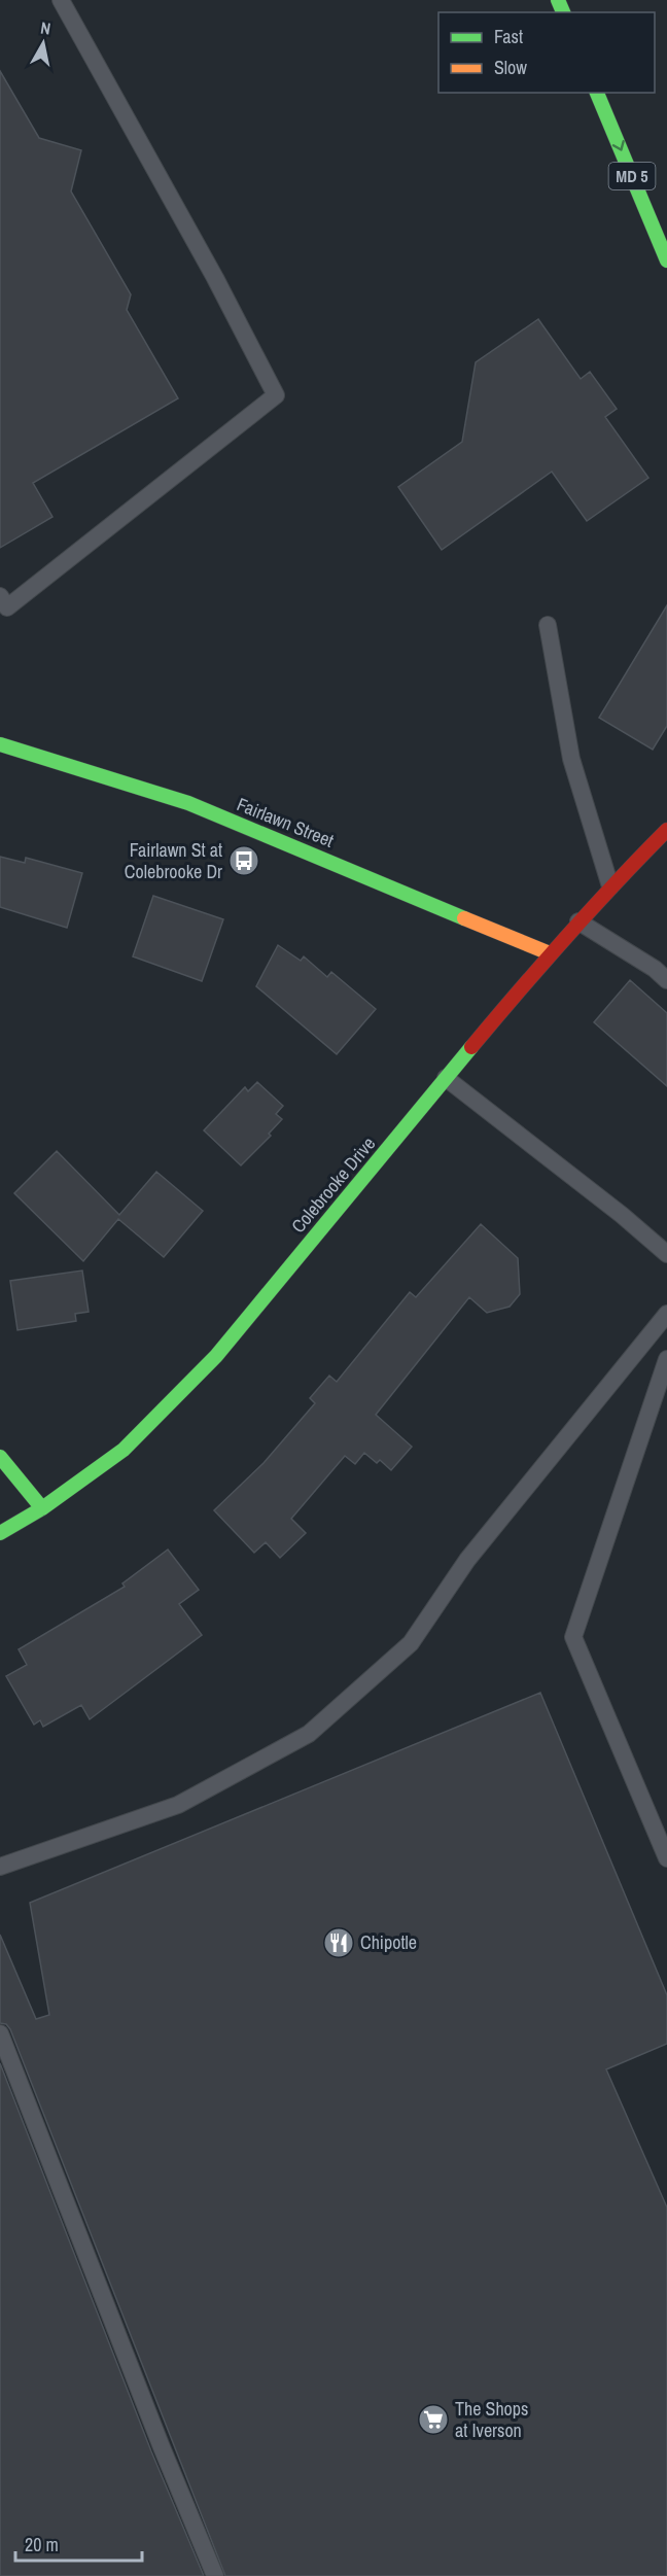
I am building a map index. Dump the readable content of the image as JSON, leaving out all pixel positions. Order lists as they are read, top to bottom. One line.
{"streets":{"main road":["MD 5","Fairlawn Street","Colebrooke Drive"]},"crossings":[["Fairlawn Street","Colebrooke Drive"]],"places":{"bus stop":["Fairlawn St at Colebrooke Dr"],"restaurant":["Chipotle"],"supermarket":["The Shops at Iverson"]},"legend":["Fast","Slow"],"scale_bar":"20 m","north":"top"}
